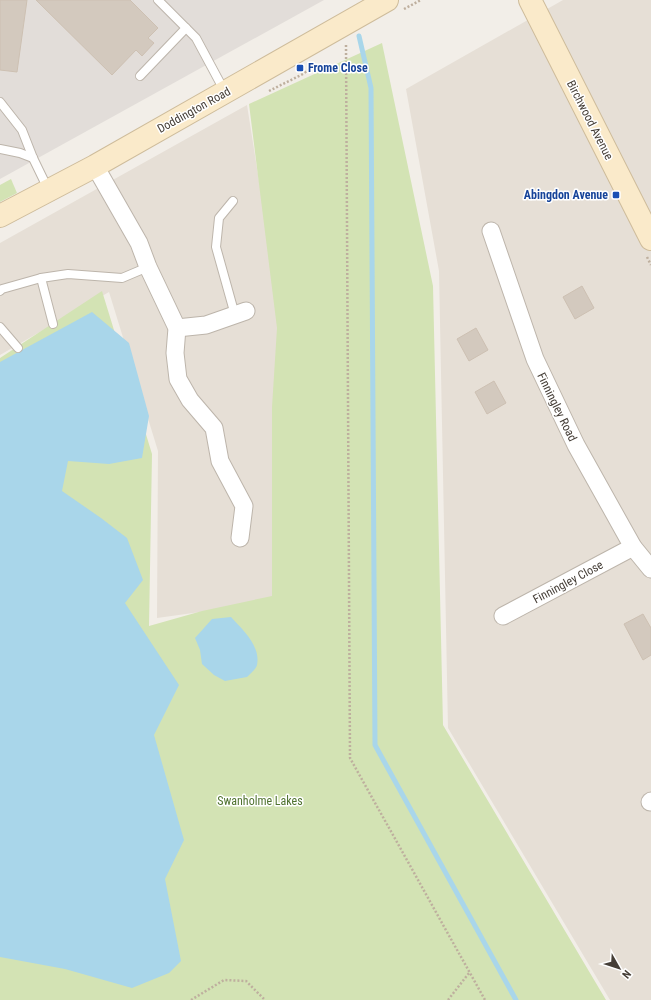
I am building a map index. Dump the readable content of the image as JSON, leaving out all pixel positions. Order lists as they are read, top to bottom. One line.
{"streets":{"main road":["Doddington Road","Birchwood Avenue"],"street":["Finningley Road","Finningley Close"]},"crossings":[["Finningley Road","Finningley Close"]],"parks":["Swanholme Lakes"],"places":{"transit":["Frome Close","Abingdon Avenue"]},"north":"bottom right"}
